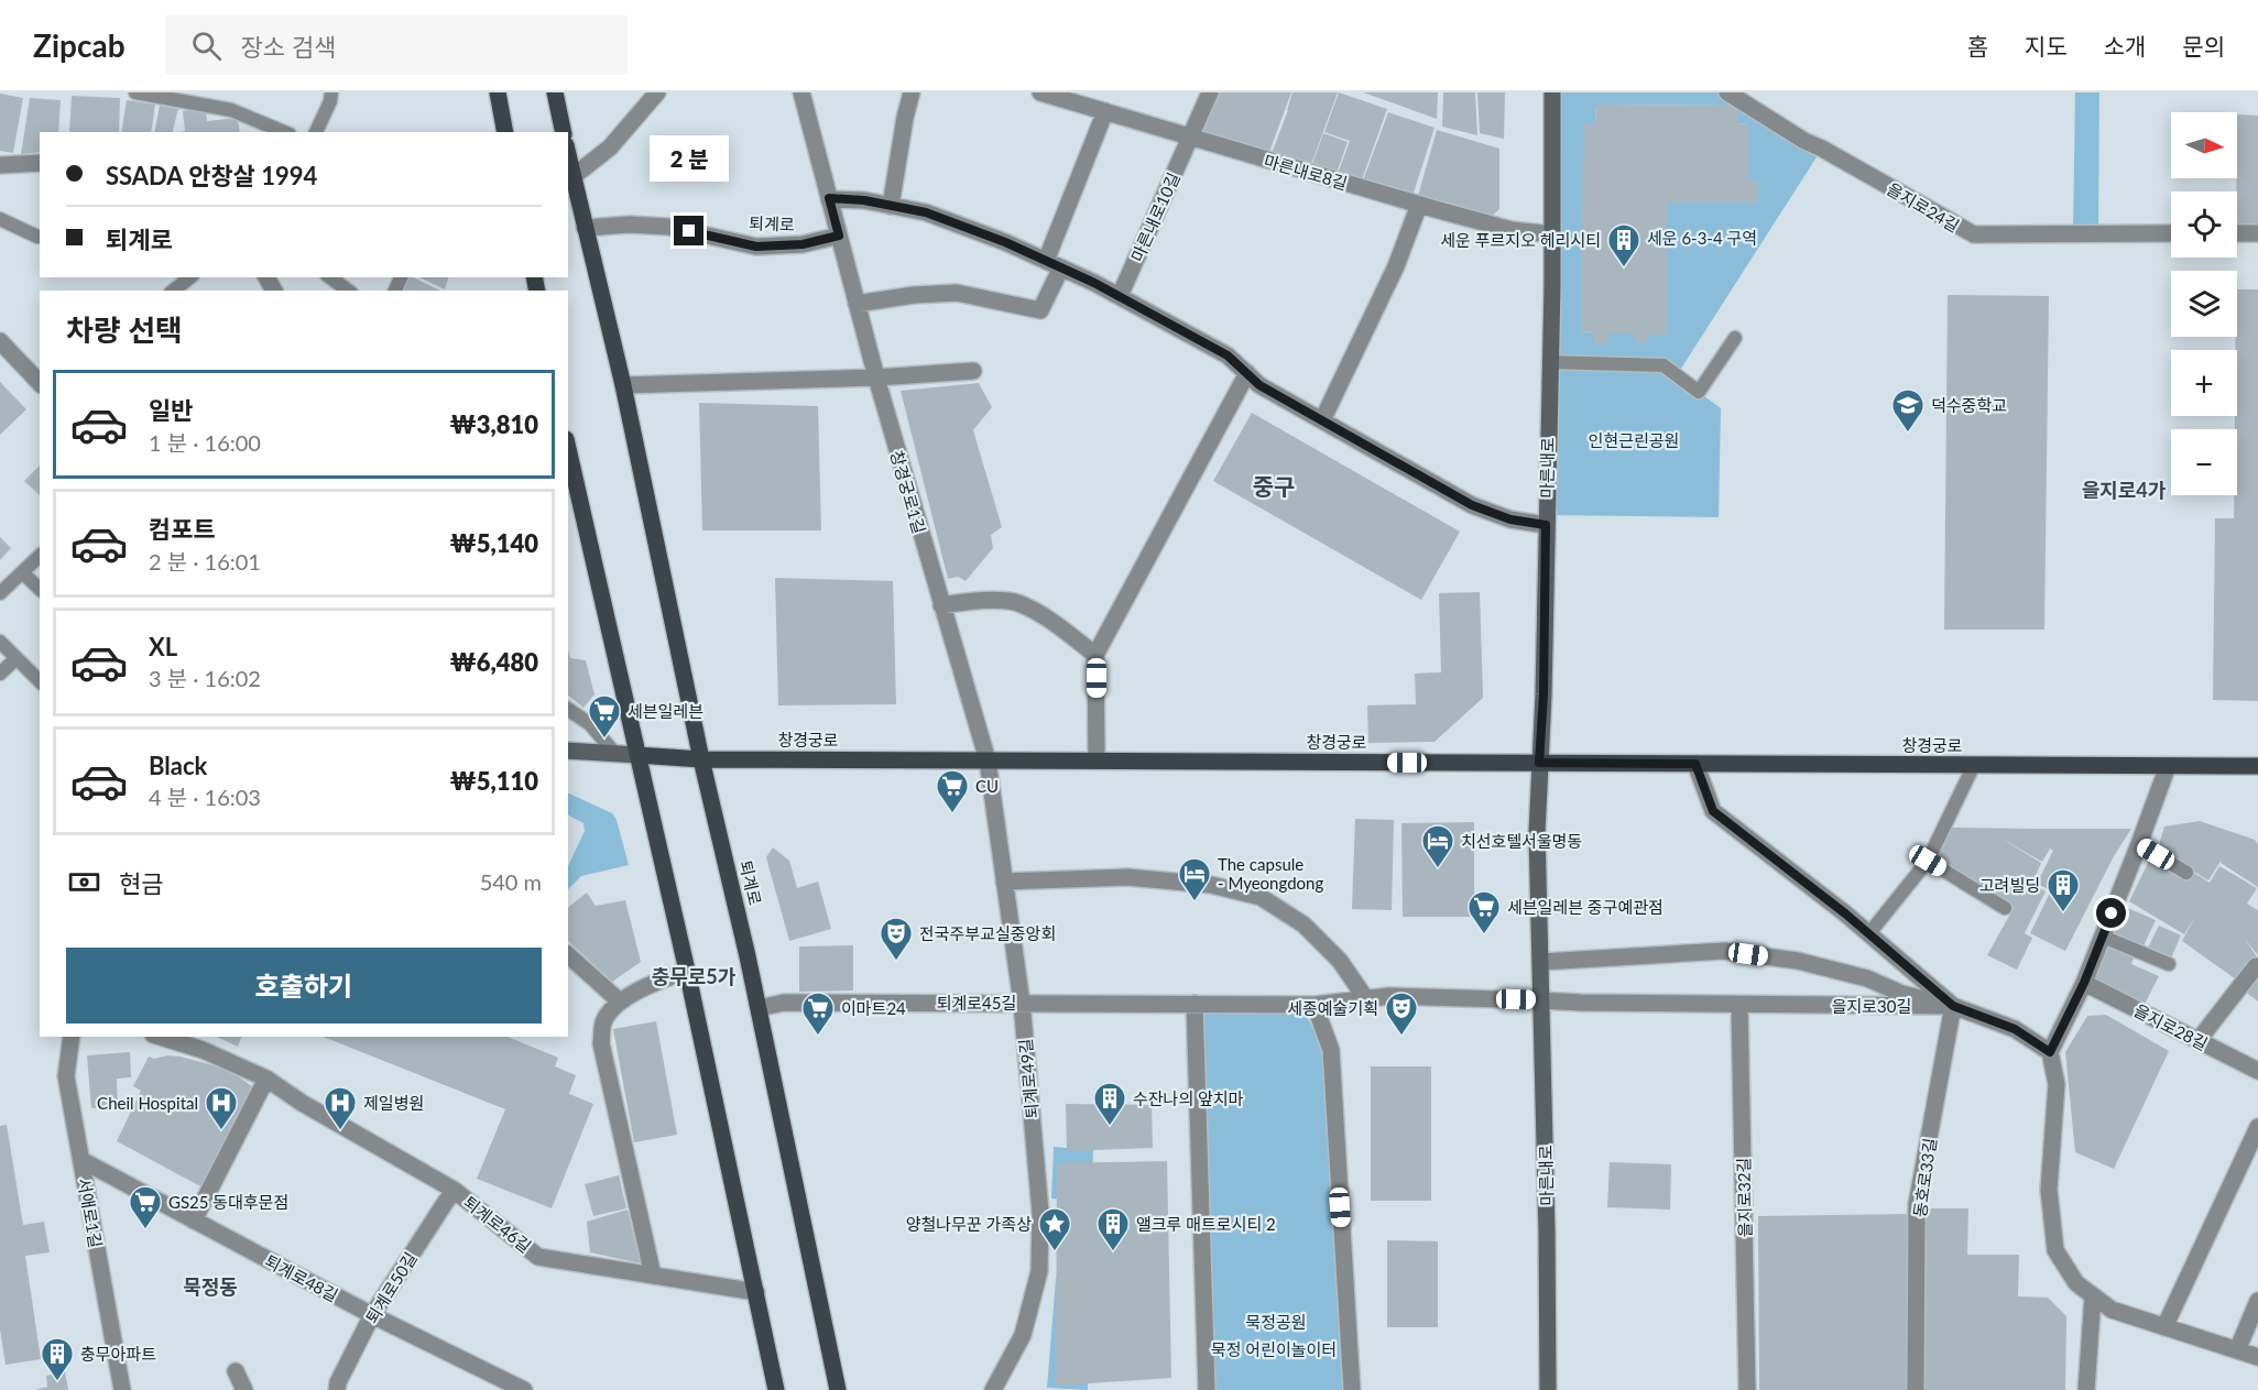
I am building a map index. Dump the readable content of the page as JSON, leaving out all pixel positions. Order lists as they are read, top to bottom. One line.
{"streets":{"main road":["퇴계로","마른내로","창경궁로"],"street":["마른내로8길","을지로24길","마른내로10길","창경궁로1길","퇴계로45길","을지로30길","을지로28길","퇴계로49길","동호로33길","을지로32길","서애로1길","퇴계로46길","퇴계로48길","퇴계로50길"]},"crossings":[["마른내로8길","마른내로10길"],["마른내로8길","마른내로"],["퇴계로","창경궁로1길"],["퇴계로","창경궁로"],["퇴계로","퇴계로45길"],["마른내로","창경궁로"],["마른내로","퇴계로45길"],["마른내로","을지로30길"],["창경궁로1길","창경궁로"],["창경궁로1길","퇴계로49길"],["창경궁로","퇴계로49길"],["퇴계로45길","을지로30길"],["퇴계로45길","퇴계로49길"],["을지로30길","동호로33길"],["을지로30길","을지로32길"],["서애로1길","퇴계로48길"],["퇴계로46길","퇴계로50길"],["퇴계로48길","퇴계로50길"]],"districts":["중구","을지로4가","충무로5가","묵정동"],"parks":["세운 6-3-4 구역","인현근린공원","묵정공원","묵정 어린이놀이터"],"places":{"building":["세운 푸르지오 헤리시티","고려빌딩","수잔나의 앞치마","앨크루 매트로시티 2","충무아파트"],"school or university":["덕수중학교"],"supermarket":["세븐일레븐","CU","세븐일레븐 중구예관점","이마트24","GS25 동대후문점"],"hotel":["치선호텔서울명동","The capsule - Myeongdong"],"theatre":["전국주부교실중앙회","세종예술기획"],"hospital":["Cheil Hospital","제일병원"],"place":["양철나무꾼 가족상"]},"north":"right","page":{"header":"Zipcab","search":"장소 검색","nav":["홈","지도","소개","문의"],"map_buttons":["+","−"],"banner":["SSADA 안창살 1994","퇴계로"],"bubble":"2 분","heading":"차량 선택","list":[{"name":"일반","note":"1 분 · 16:00","value":"₩3,810"},{"name":"컴포트","note":"2 분 · 16:01","value":"₩5,140"},{"name":"XL","note":"3 분 · 16:02","value":"₩6,480"},{"name":"Black","note":"4 분 · 16:03","value":"₩5,110"}],"pay":["현금","540 m"],"buttons":"호출하기"}}
